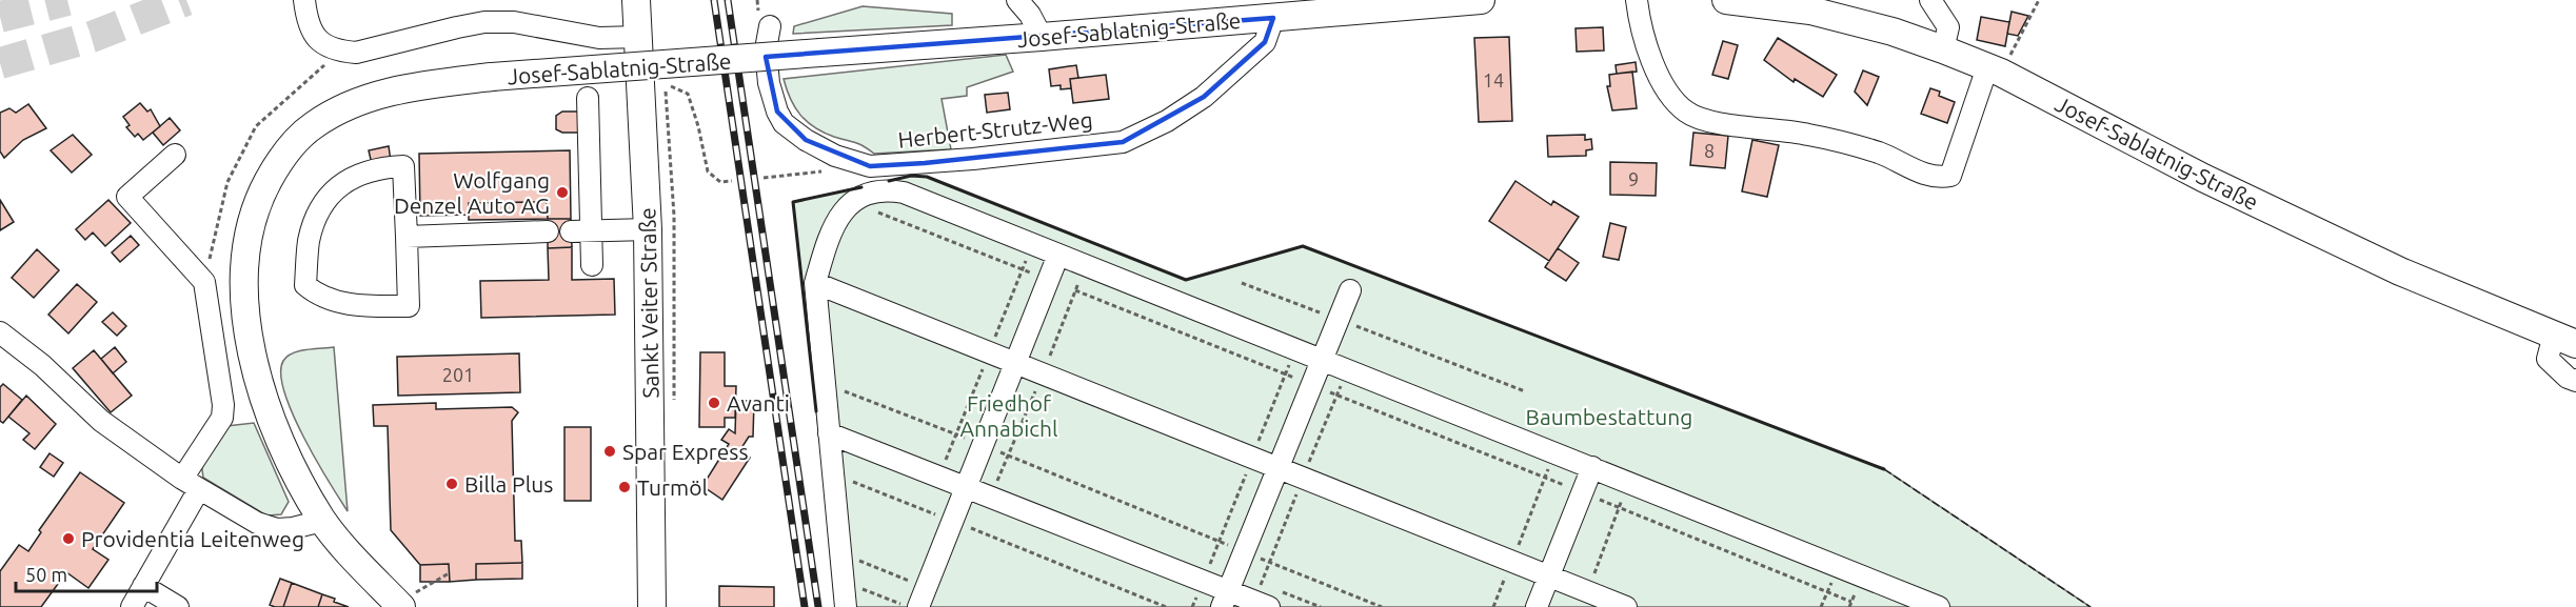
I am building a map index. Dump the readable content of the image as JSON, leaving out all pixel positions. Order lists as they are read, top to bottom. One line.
{"streets":{"main road":["Josef-Sablatnig-Straße","Sankt Veiter Straße"],"street":["Herbert-Strutz-Weg"]},"crossings":[["Josef-Sablatnig-Straße","Herbert-Strutz-Weg"]],"parks":["Friedhof Annabichl","Baumbestattung"],"places":["Wolfgang Denzel Auto AG","Avanti","Spar Express","Billa Plus","Turmöl","Providentia Leitenweg"],"house_numbers":["14","8","9","201"],"scale_bar":"50 m"}
